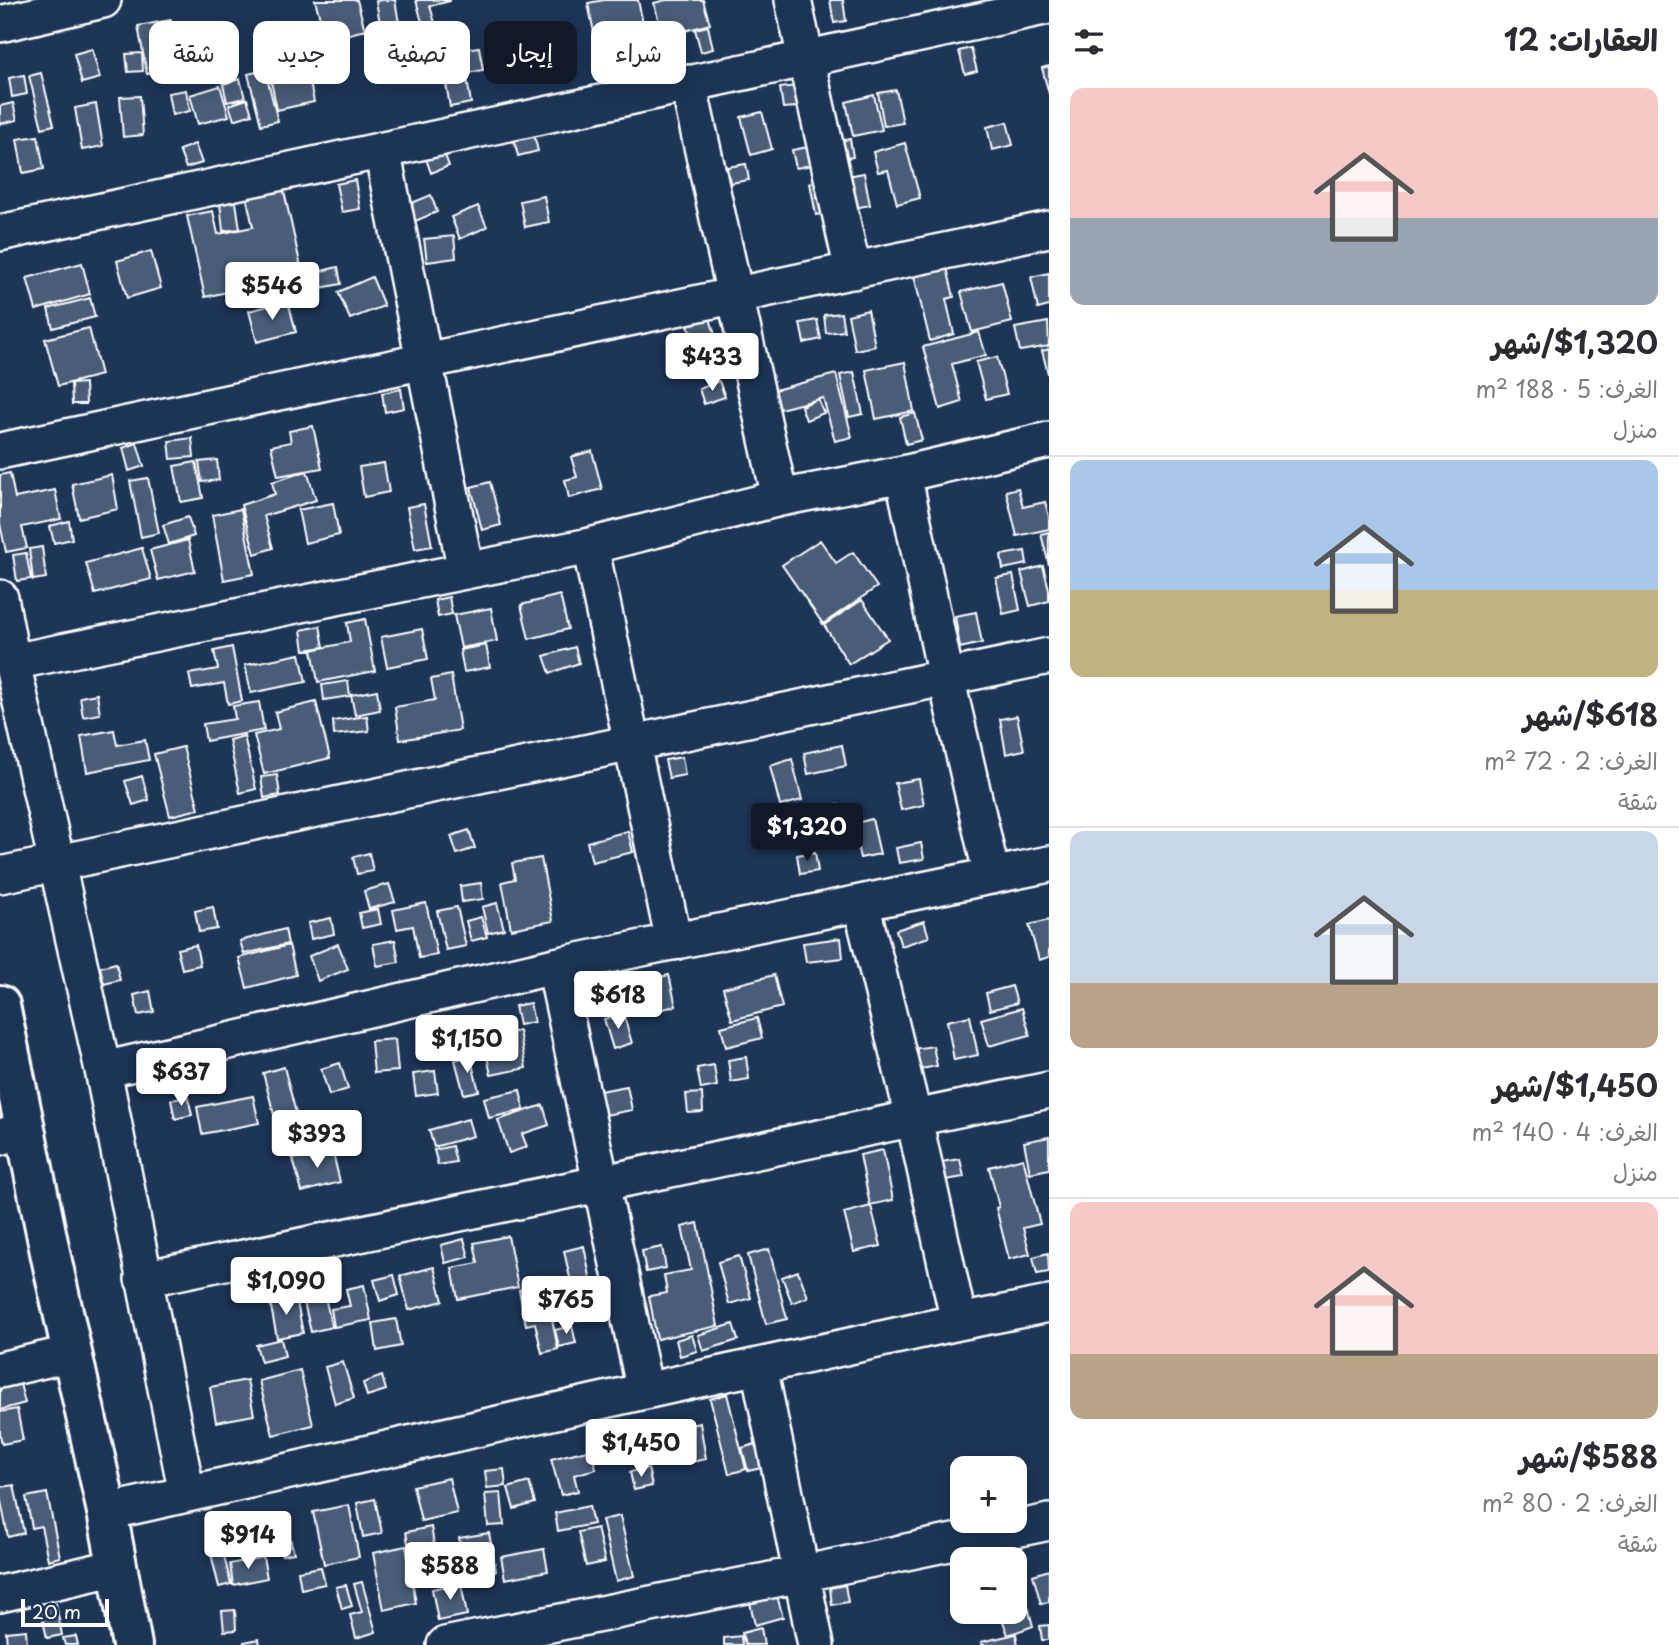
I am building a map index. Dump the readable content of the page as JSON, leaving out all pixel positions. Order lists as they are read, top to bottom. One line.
{"scale_bar":"20 m","page":{"heading":"العقارات: 12","chip":["شراء","إيجار","تصفية","جديد","شقة"],"list":[{"name":"$1,320/شهر","note":"الغرف: 5 · 188 m² · منزل"},{"name":"$618/شهر","note":"الغرف: 2 · 72 m² · شقة"},{"name":"$1,450/شهر","note":"الغرف: 4 · 140 m² · منزل"},{"name":"$588/شهر","note":"الغرف: 2 · 80 m² · شقة"}],"price":["$546","$433","$1,320","$618","$1,150","$637","$393","$1,090","$765","$1,450","$914","$588"],"map_buttons":["+","−"],"scale":"20 m"}}
